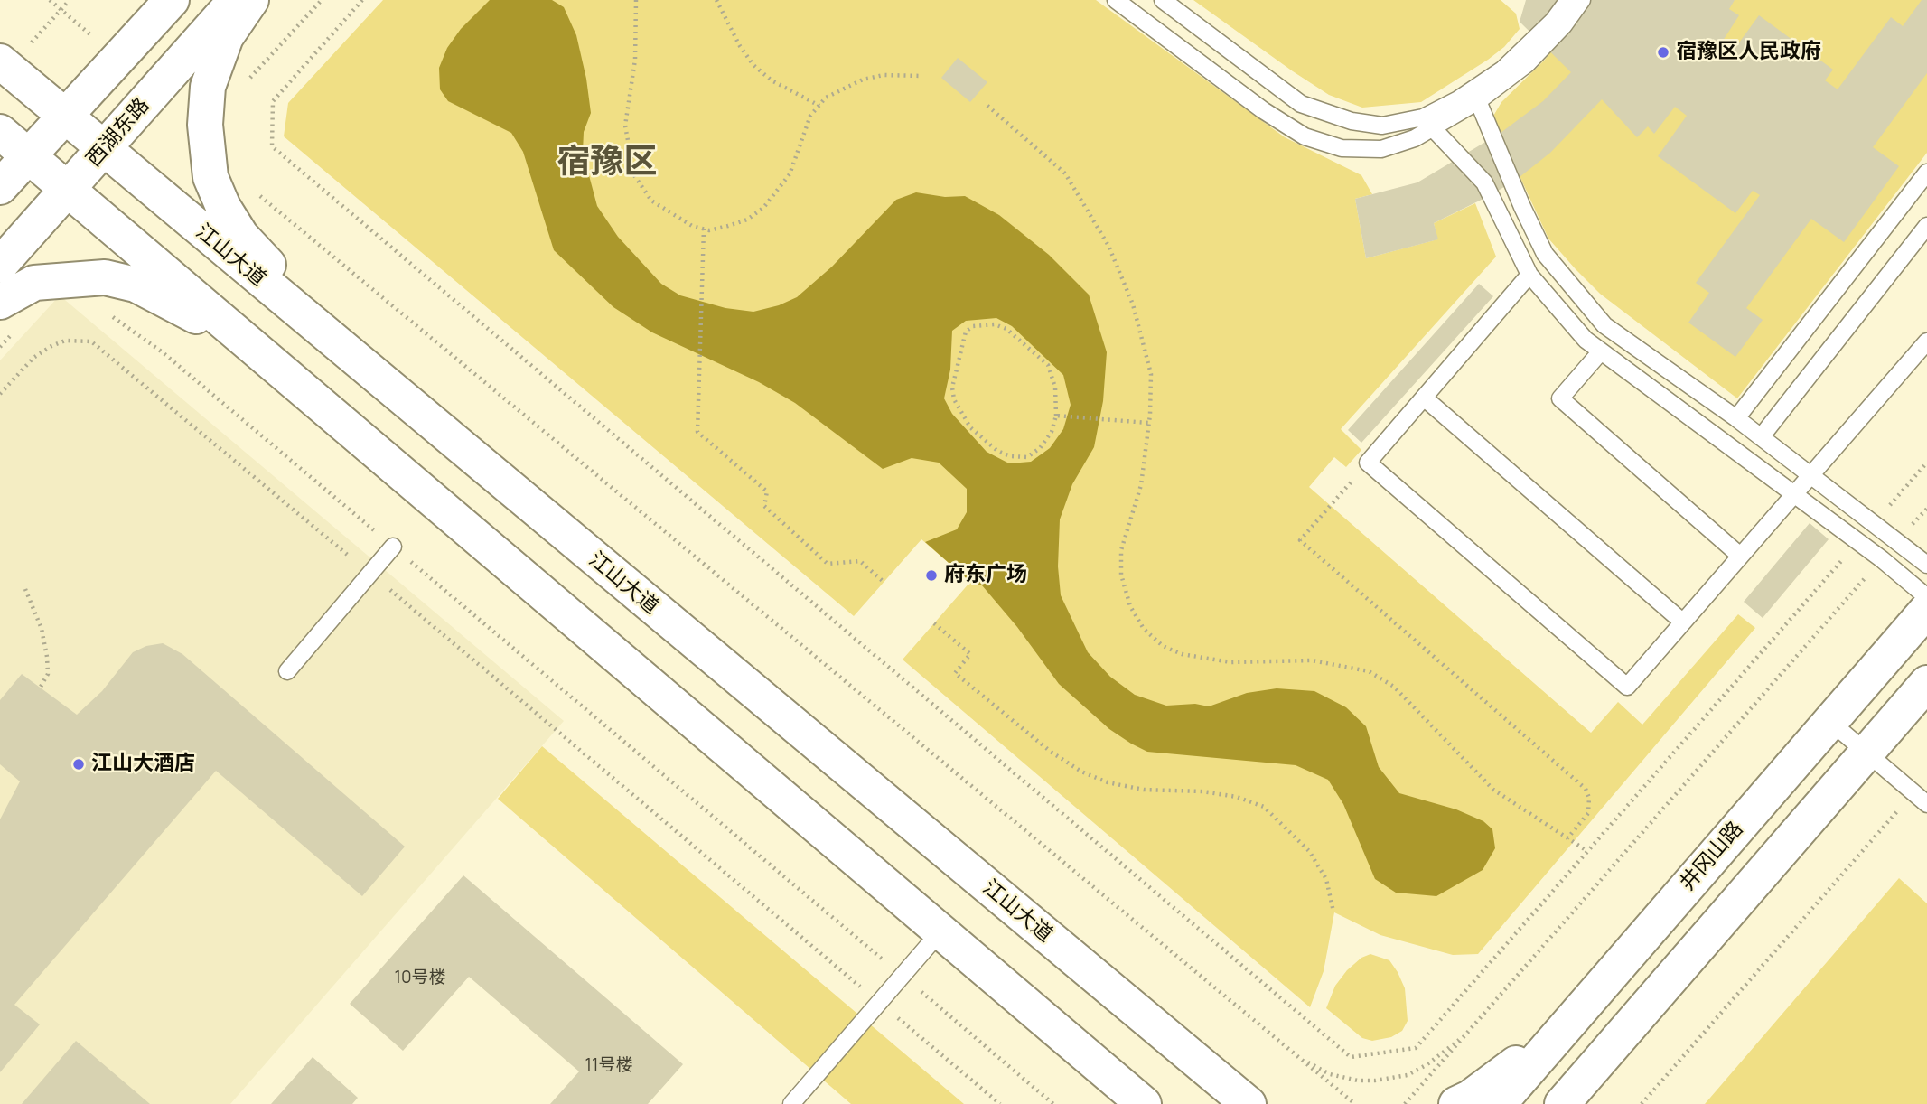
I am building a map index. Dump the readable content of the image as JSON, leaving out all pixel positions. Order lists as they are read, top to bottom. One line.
{"streets":{"main road":["西湖东路","江山大道","井冈山路"]},"crossings":[["西湖东路","江山大道"]],"districts":["宿豫区"],"places":["宿豫区人民政府","府东广场","江山大酒店"],"house_numbers":["10号楼","11号楼"]}
